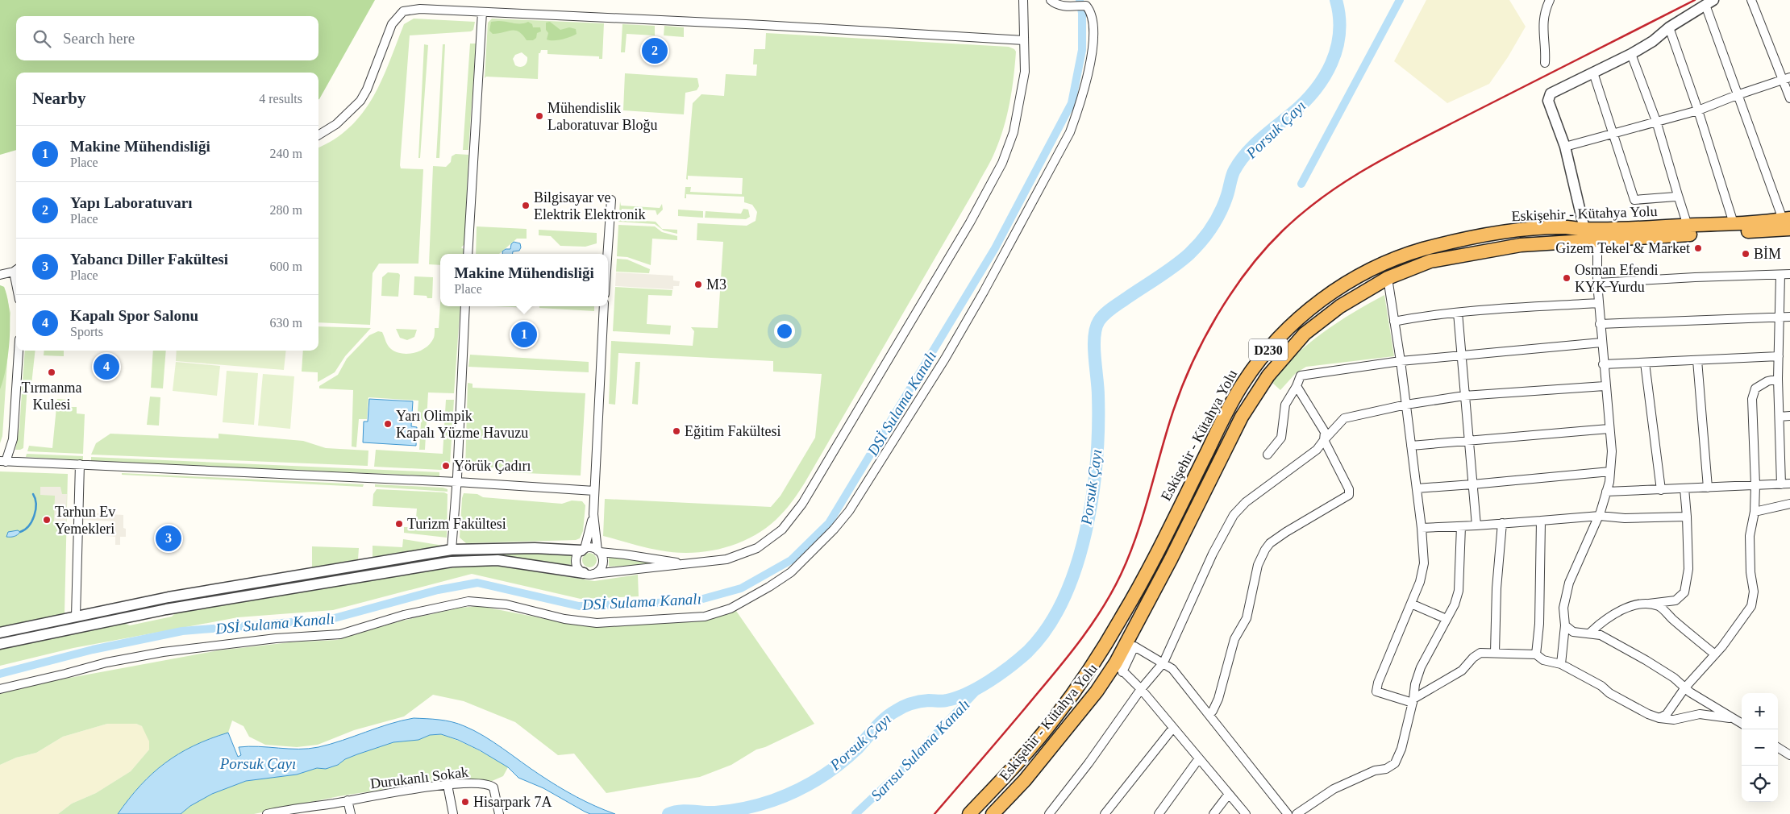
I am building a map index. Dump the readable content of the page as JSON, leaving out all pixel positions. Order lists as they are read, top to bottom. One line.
{"streets":{"highway":["Eskişehir - Kütahya Yolu","D230"],"street":["Durukanlı Sokak"]},"water":["Porsuk Çayı","DSİ Sulama Kanalı","Sarısu Sulama Kanalı"],"places":["Mühendislik Laboratuvar Bloğu","Bilgisayar ve Elektrik Elektronik","Gizem Tekel & Market","BİM","Osman Efendi KYK Yurdu","M3","Tırmanma Kulesi","Yarı Olimpik Kapalı Yüzme Havuzu","Eğitim Fakültesi","Yörük Çadırı","Tarhun Ev Yemekleri","Turizm Fakültesi","Hisarpark 7A"],"page":{"search":"Search here","pins":["2","1","4","3"],"heading":["Nearby","4 results"],"list":[{"mark":"1","name":"Makine Mühendisliği","note":"Place","value":"240 m"},{"mark":"2","name":"Yapı Laboratuvarı","note":"Place","value":"280 m"},{"mark":"3","name":"Yabancı Diller Fakültesi","note":"Place","value":"600 m"},{"mark":"4","name":"Kapalı Spor Salonu","note":"Sports","value":"630 m"}],"popup":["Makine Mühendisliği","Place"],"map_buttons":["+","−"]}}
